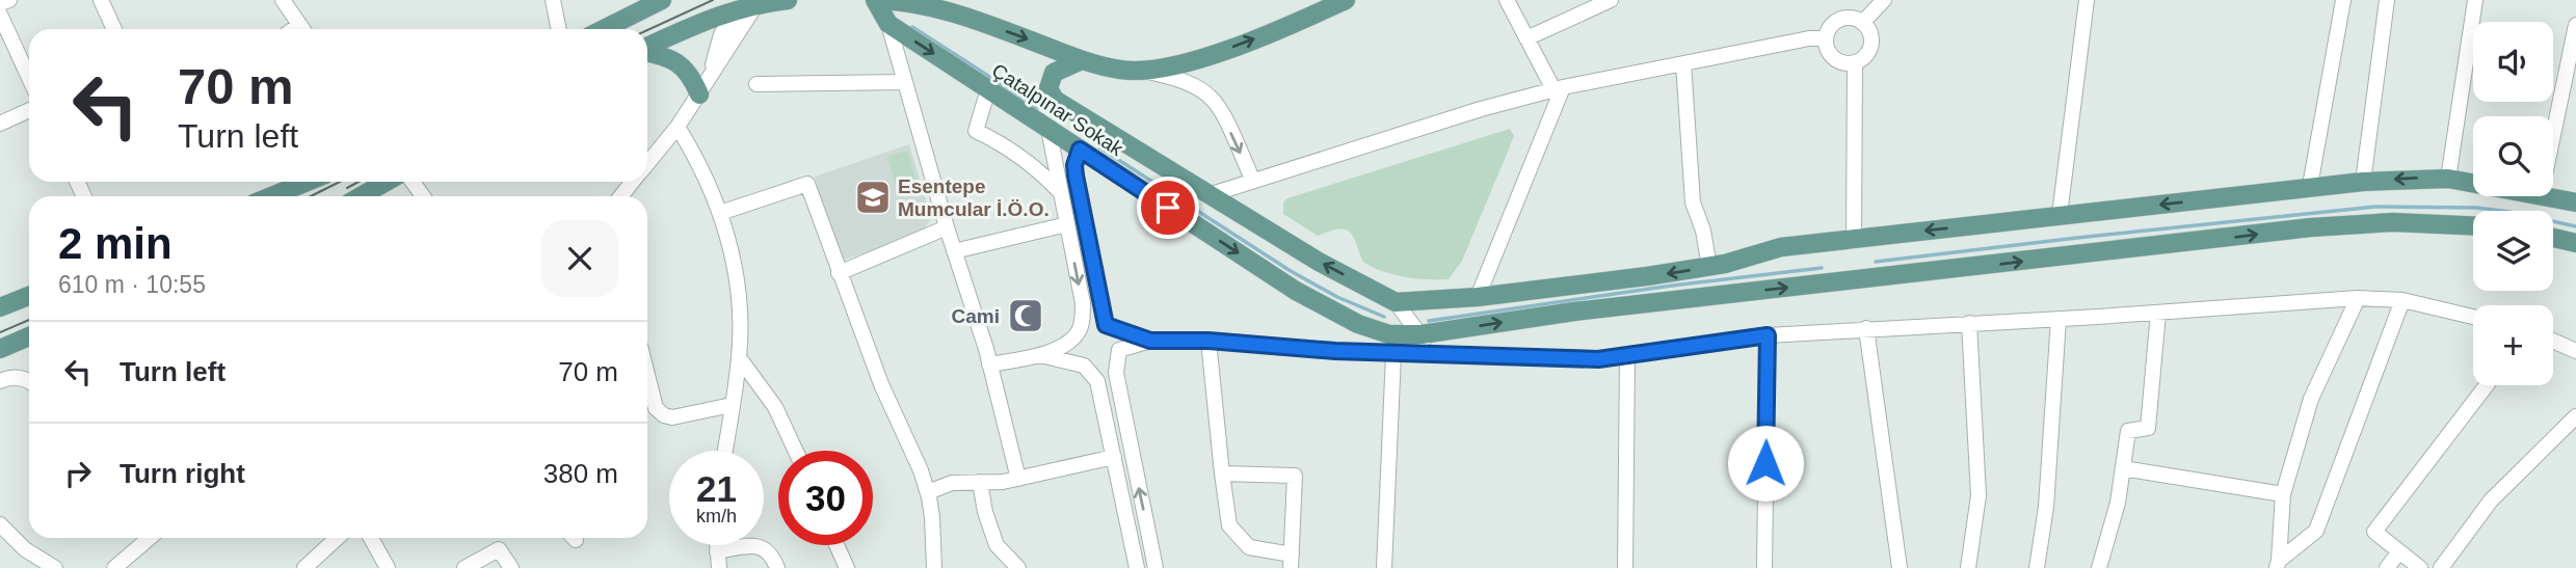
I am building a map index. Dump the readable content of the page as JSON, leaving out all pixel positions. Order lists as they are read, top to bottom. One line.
{"streets":{"main road":["Çatalpınar Sokak"]},"places":{"school or university":["Esentepe Mumcular İ.Ö.O."],"mosque":["Cami"]},"page":{"map_buttons":"+","turn":["70 m","Turn left"],"heading":["2 min","610 m · 10:55"],"list":[{"name":"Turn left","value":"70 m"},{"name":"Turn right","value":"380 m"}],"speed":"21 km/h","limit":"30"}}
